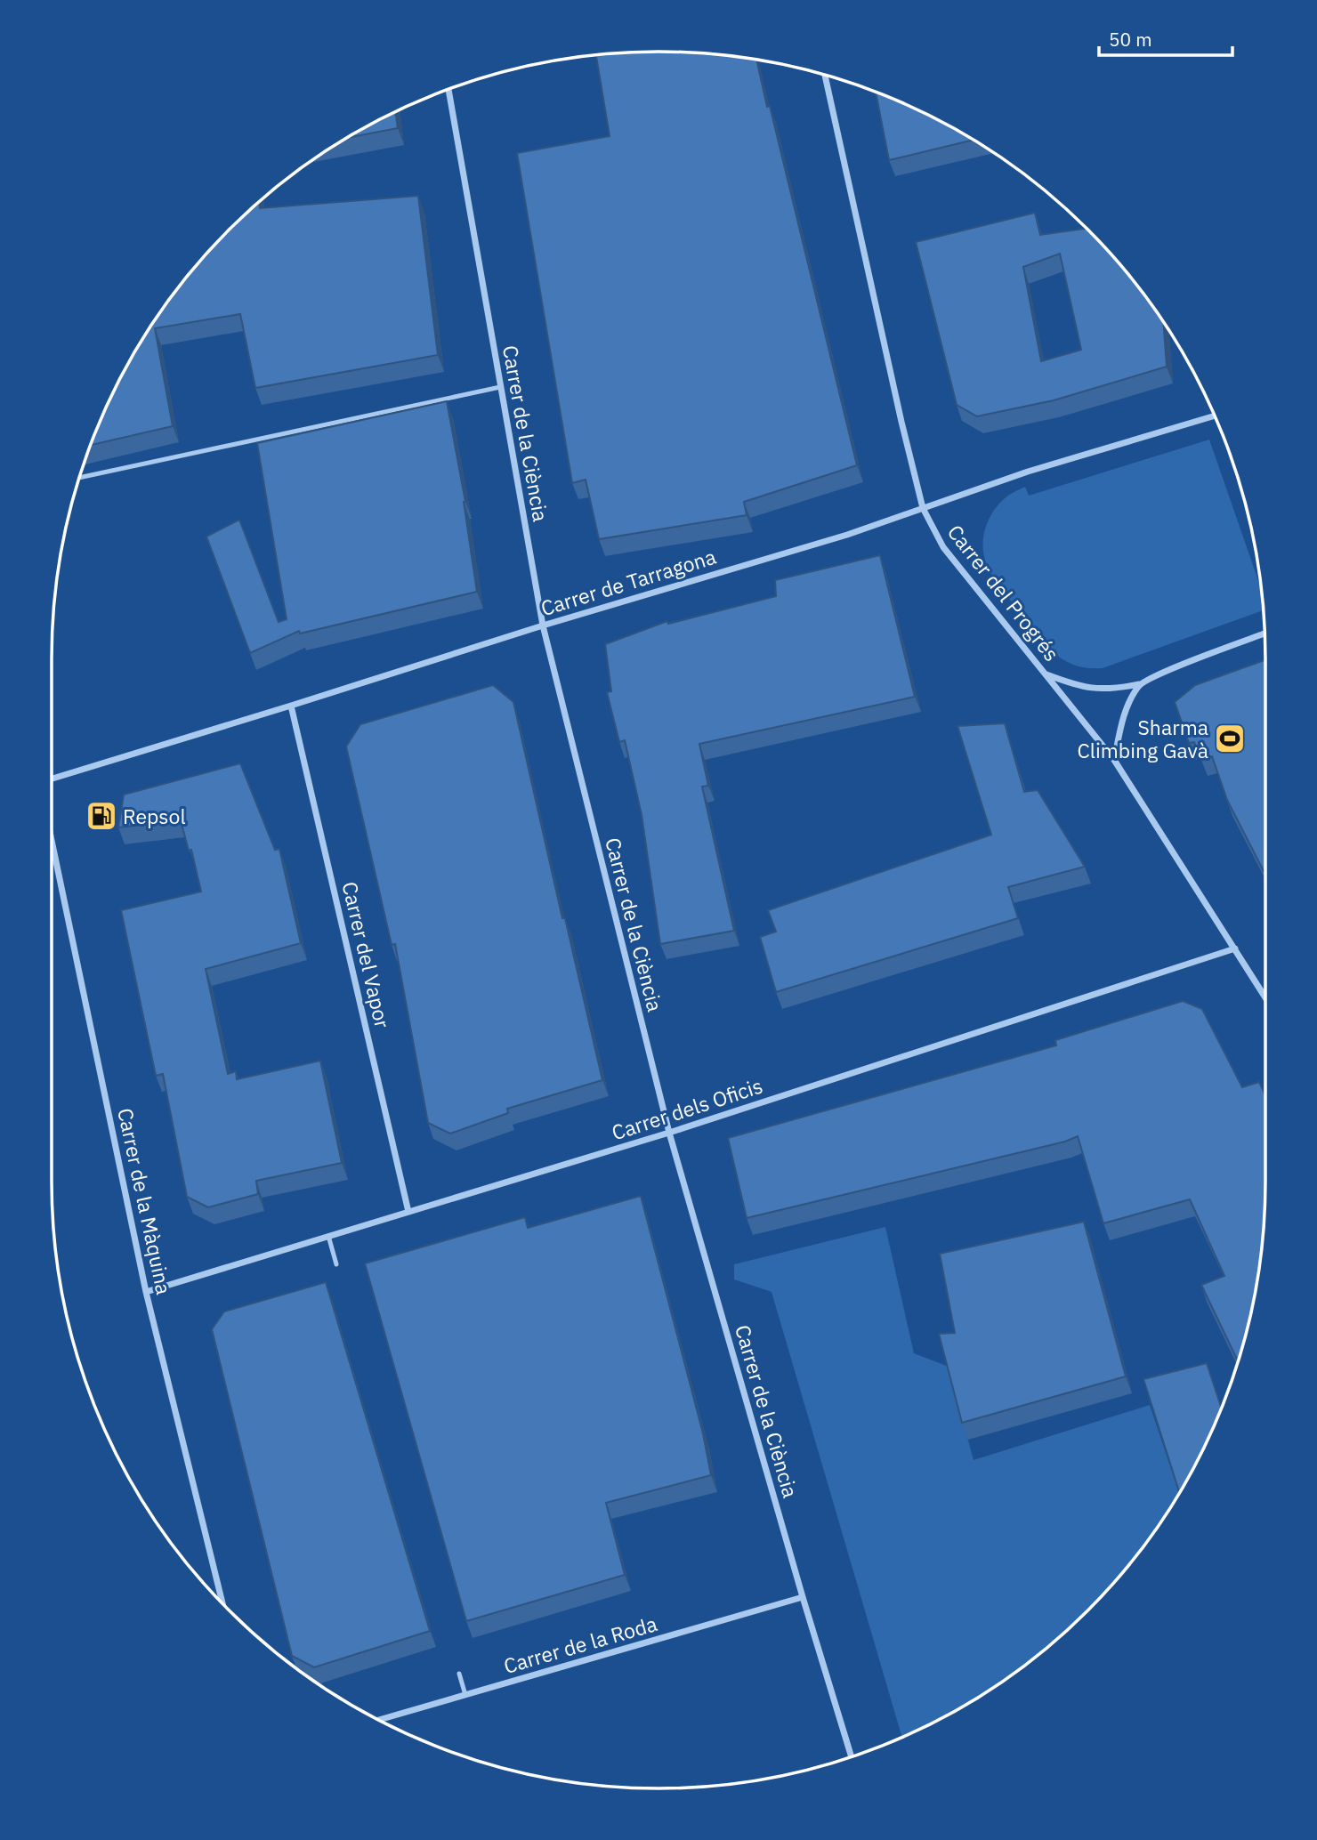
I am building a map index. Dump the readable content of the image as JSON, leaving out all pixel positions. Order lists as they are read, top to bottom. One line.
{"streets":{"street":["Carrer de la Ciència","Carrer de Tarragona","Carrer del Progrés","Carrer del Vapor","Carrer dels Oficis","Carrer de la Màquina","Carrer de la Roda"]},"crossings":[["Carrer de la Ciència","Carrer de Tarragona"],["Carrer de la Ciència","Carrer dels Oficis"],["Carrer de la Ciència","Carrer de la Roda"],["Carrer de Tarragona","Carrer del Progrés"],["Carrer de Tarragona","Carrer del Vapor"],["Carrer del Progrés","Carrer dels Oficis"],["Carrer del Vapor","Carrer dels Oficis"],["Carrer dels Oficis","Carrer de la Màquina"]],"places":{"sports":["Sharma Climbing Gavà"],"fuel station":["Repsol"]},"scale_bar":"50 m"}
